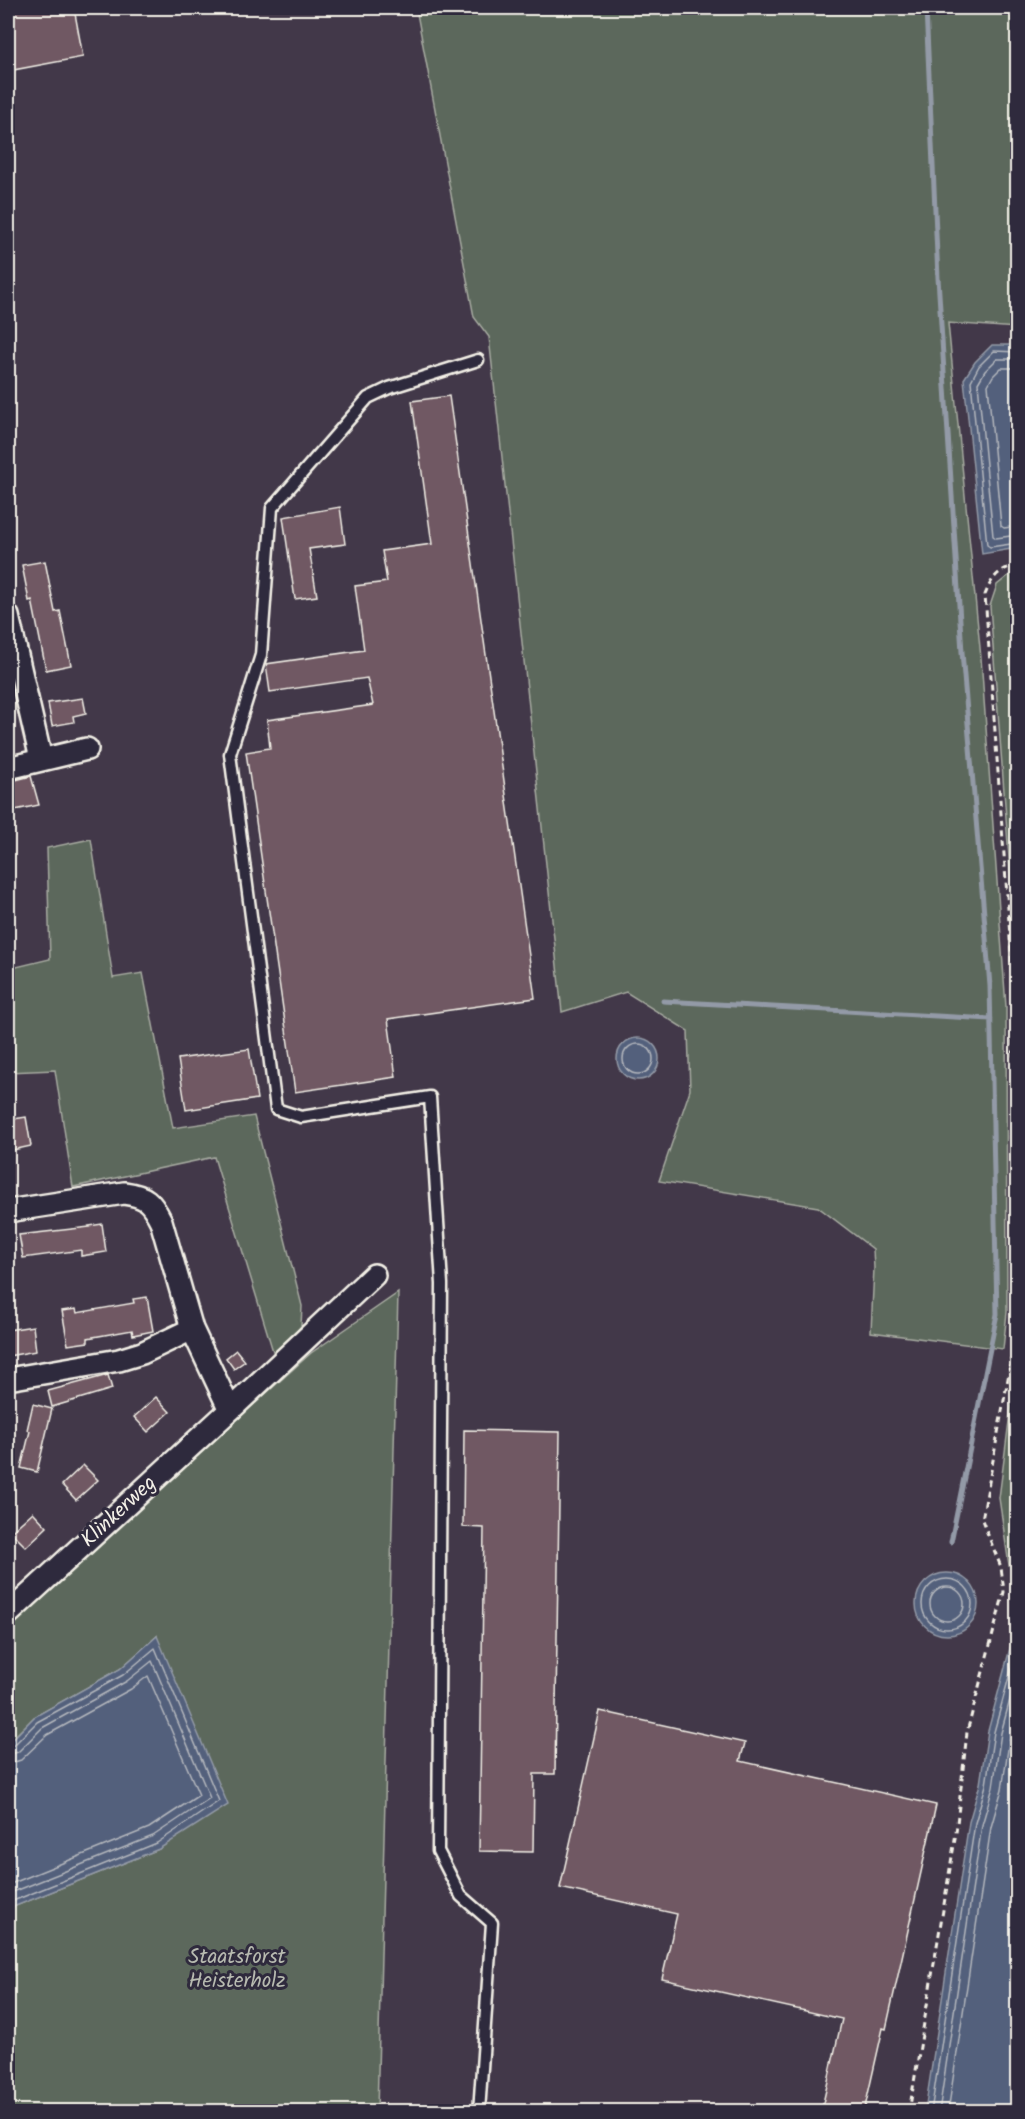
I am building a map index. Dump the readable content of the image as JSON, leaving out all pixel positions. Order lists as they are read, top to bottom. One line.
{"streets":{"street":["Klinkerweg"]},"parks":["Staatsforst Heisterholz"]}
